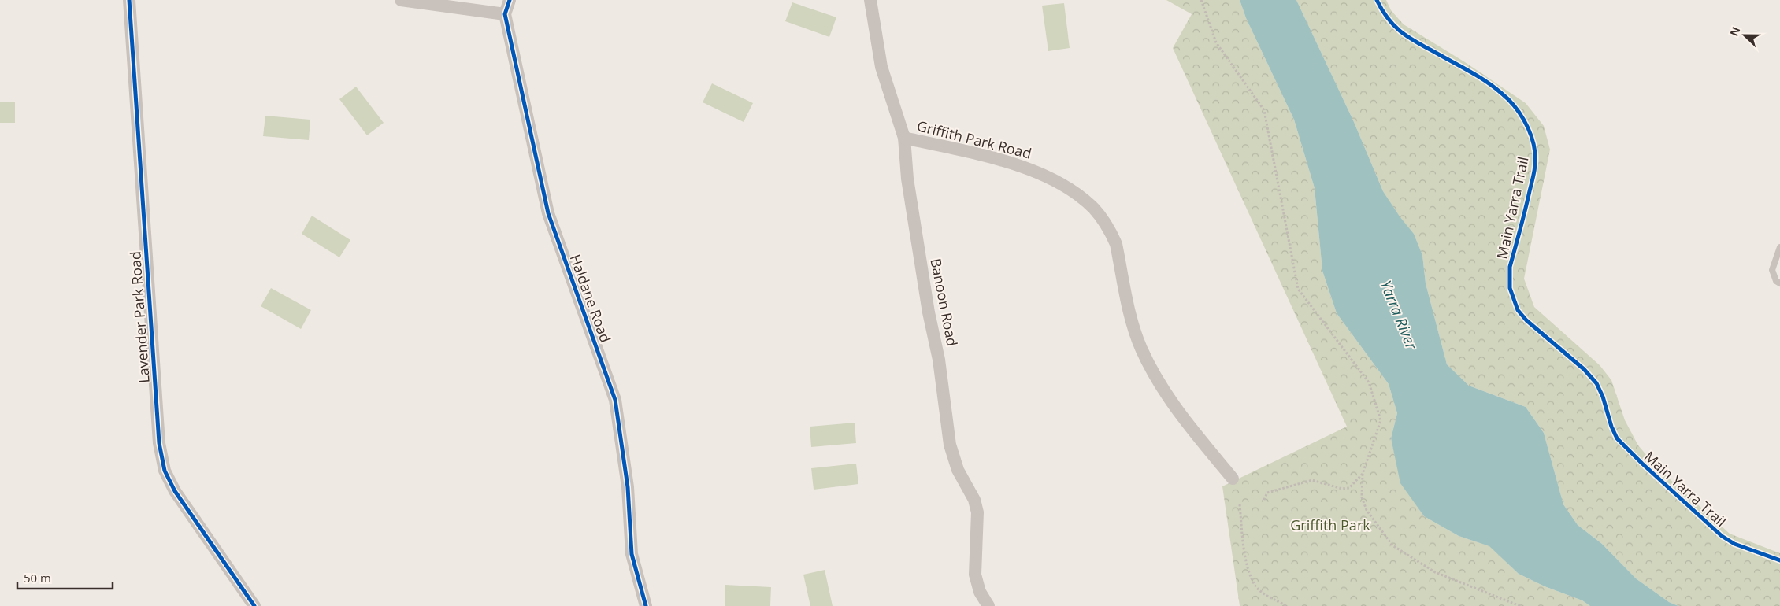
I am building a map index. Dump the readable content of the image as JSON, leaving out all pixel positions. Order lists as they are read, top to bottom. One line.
{"streets":{"street":["Griffith Park Road","Haldane Road","Banoon Road","Lavender Park Road"],"cycle path":["Main Yarra Trail"]},"crossings":[["Griffith Park Road","Banoon Road"]],"water":["Yarra River"],"parks":["Griffith Park"],"scale_bar":"50 m","north":"left"}
